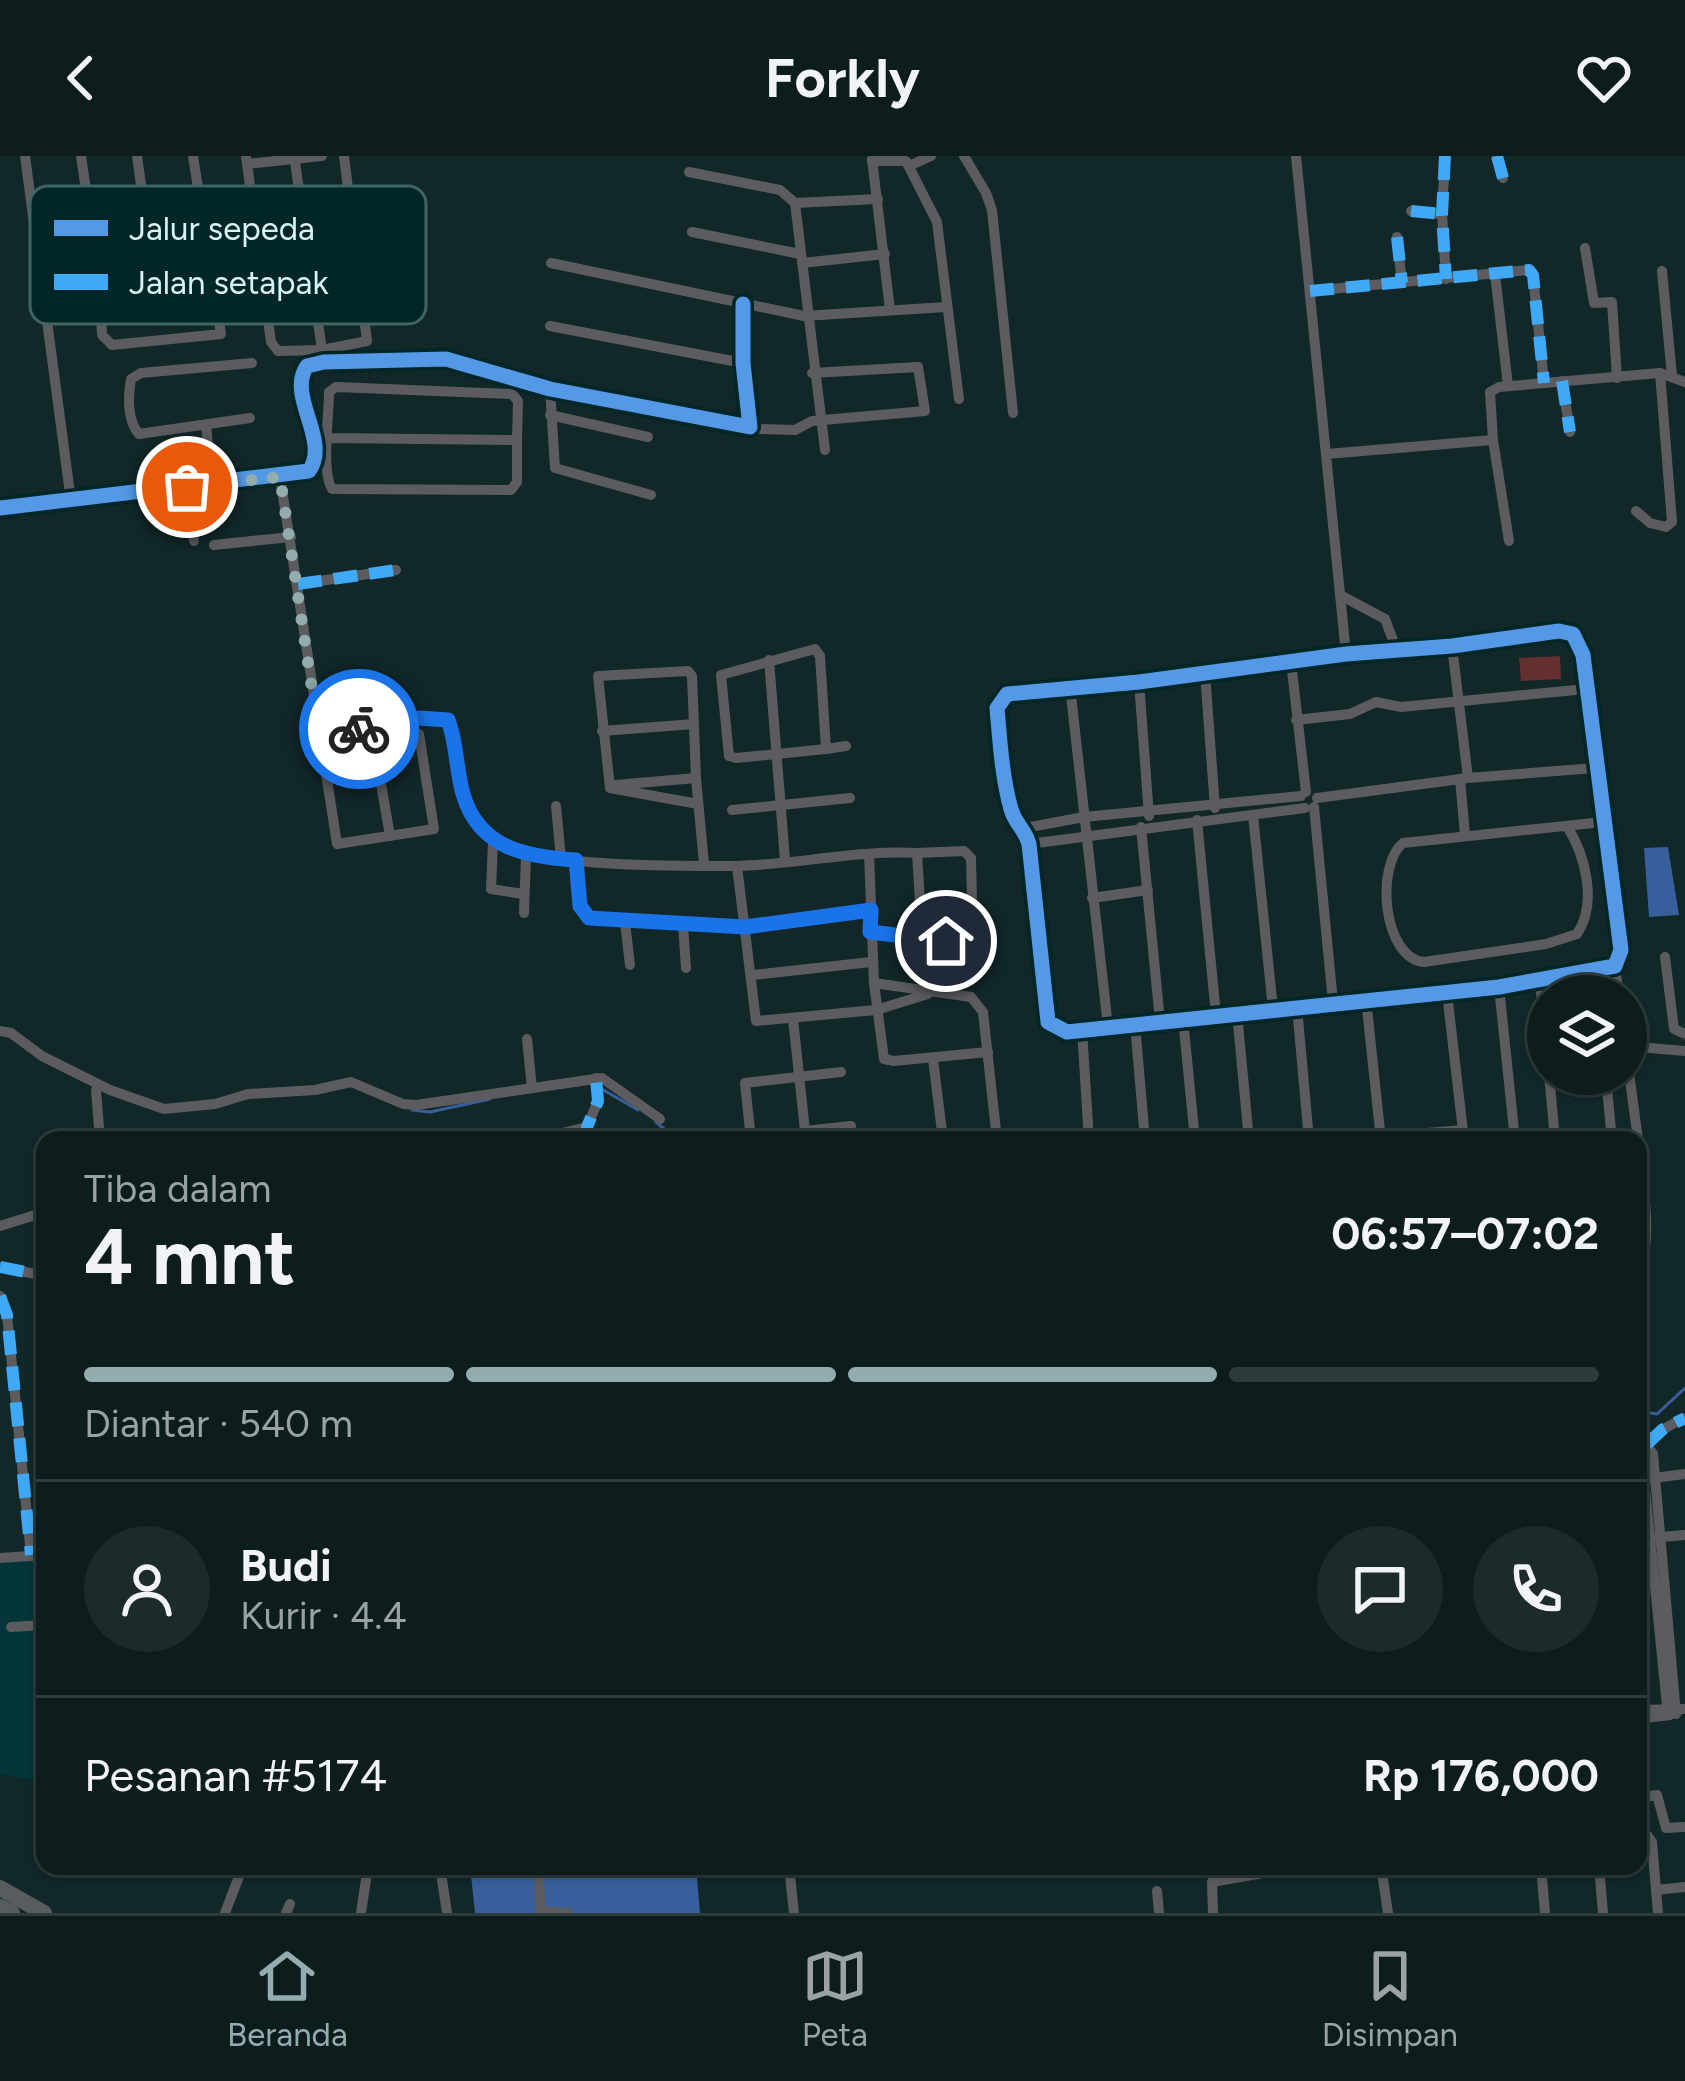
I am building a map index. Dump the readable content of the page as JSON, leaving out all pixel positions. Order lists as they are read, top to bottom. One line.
{"legend":["Jalur sepeda","Jalan setapak"],"page":{"header":"Forkly","heading":["4 mnt","Tiba dalam","06:57–07:02"],"panel":["Budi","Kurir · 4.4","Pesanan #5174","Rp 176,000"],"bar":"Diantar · 540 m","tabs":["Beranda","Peta","Disimpan"]}}
